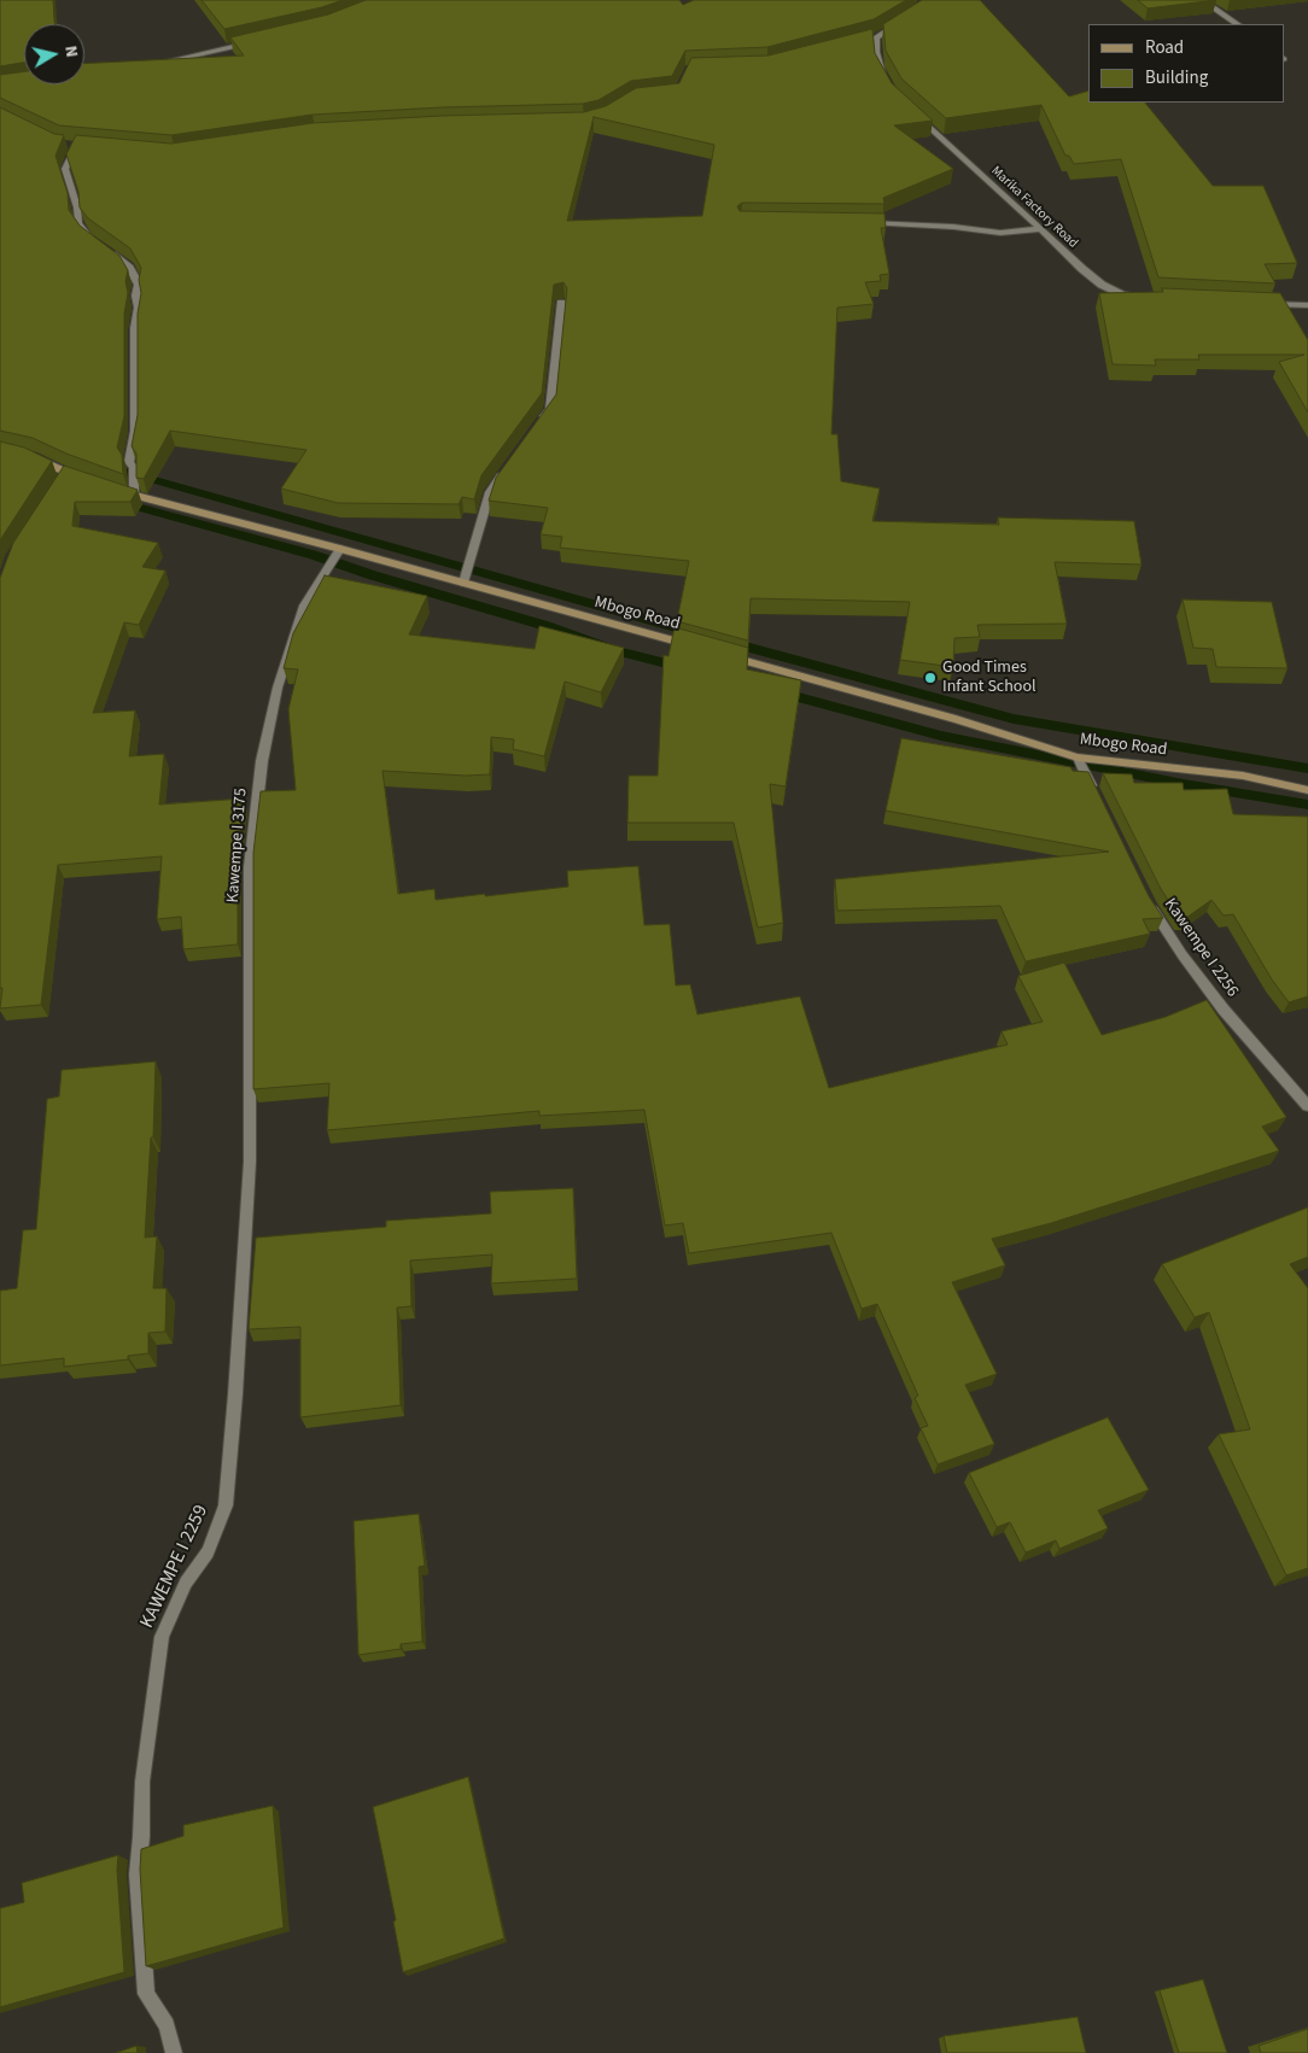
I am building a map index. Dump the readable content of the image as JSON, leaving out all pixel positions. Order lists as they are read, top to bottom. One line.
{"streets":{"street":["Marika Factory Road","Mbogo Road","Kawempe I 3175","Kawempe I 2256","KAWEMPE I 2259"]},"crossings":[["Mbogo Road","Kawempe I 3175"],["Kawempe I 3175","KAWEMPE I 2259"]],"places":["Good Times Infant School"],"legend":["Road","Building"],"north":"right"}
